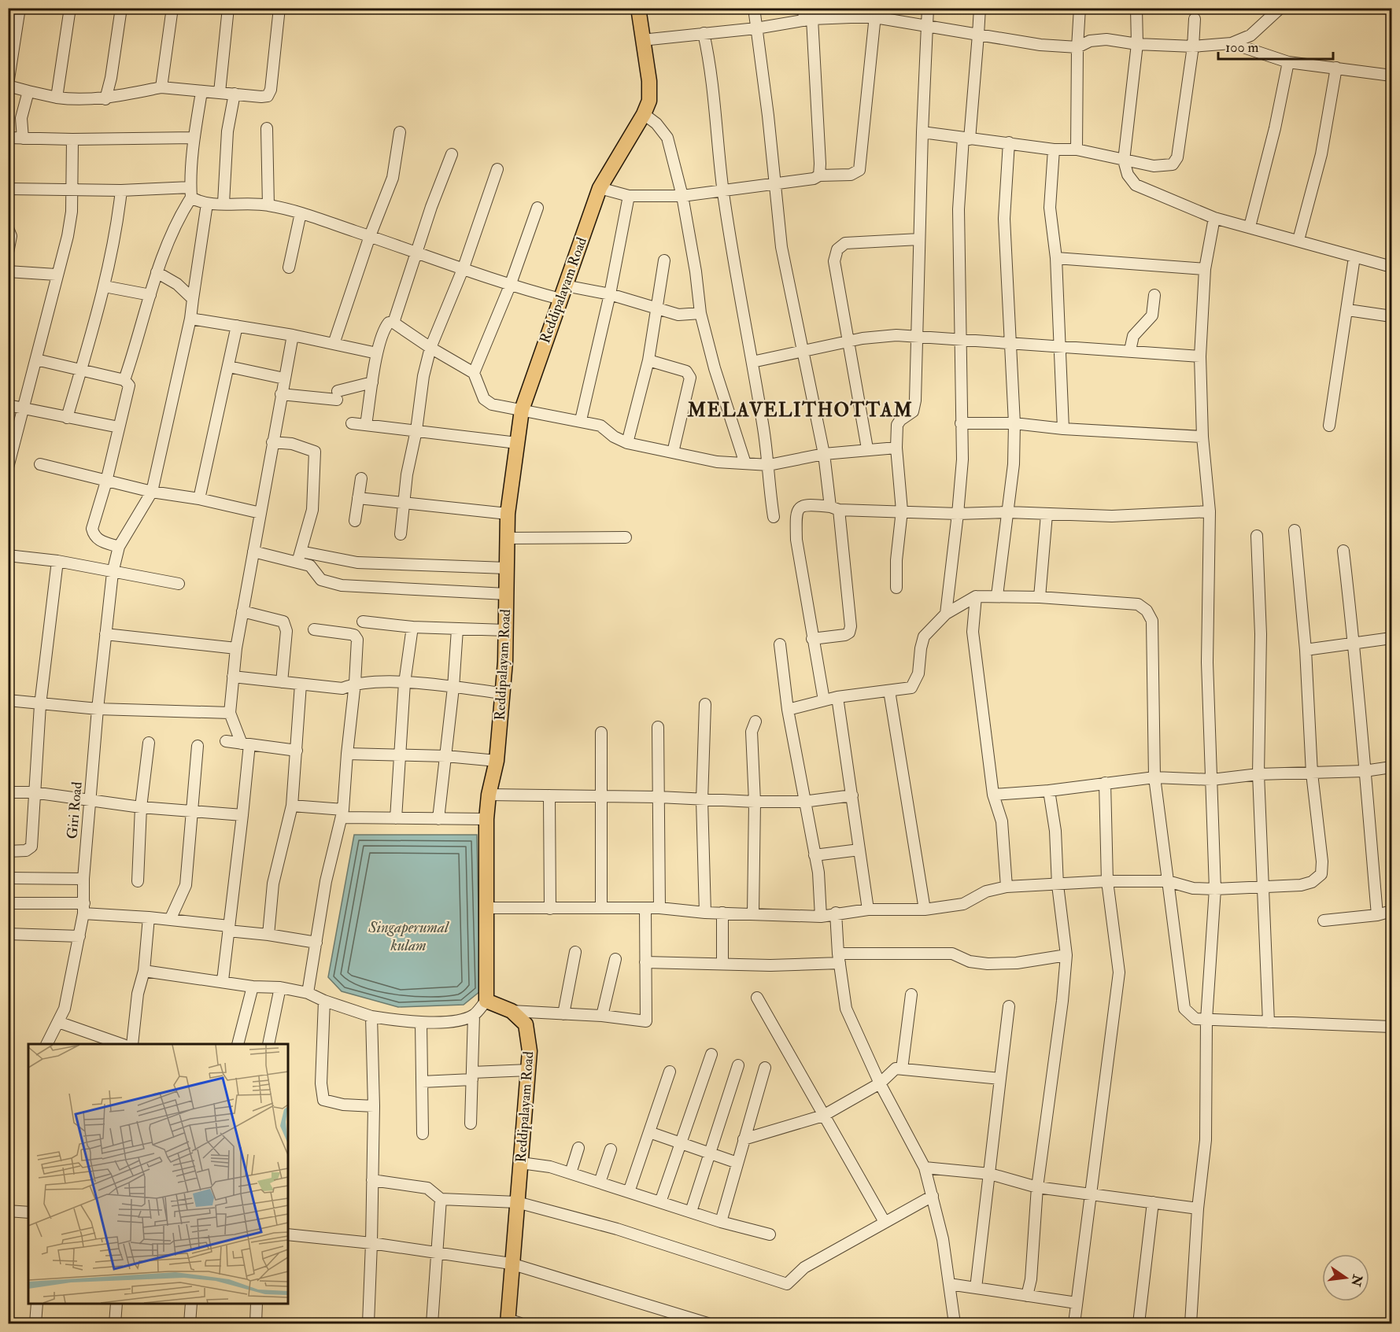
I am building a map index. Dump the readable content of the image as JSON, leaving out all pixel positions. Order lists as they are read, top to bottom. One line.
{"streets":{"main road":["Reddipalayam Road"],"street":["Giri Road"]},"districts":["MELAVELITHOTTAM"],"water":["Singaperumal kulam"],"scale_bar":"100 m","north":"right"}
